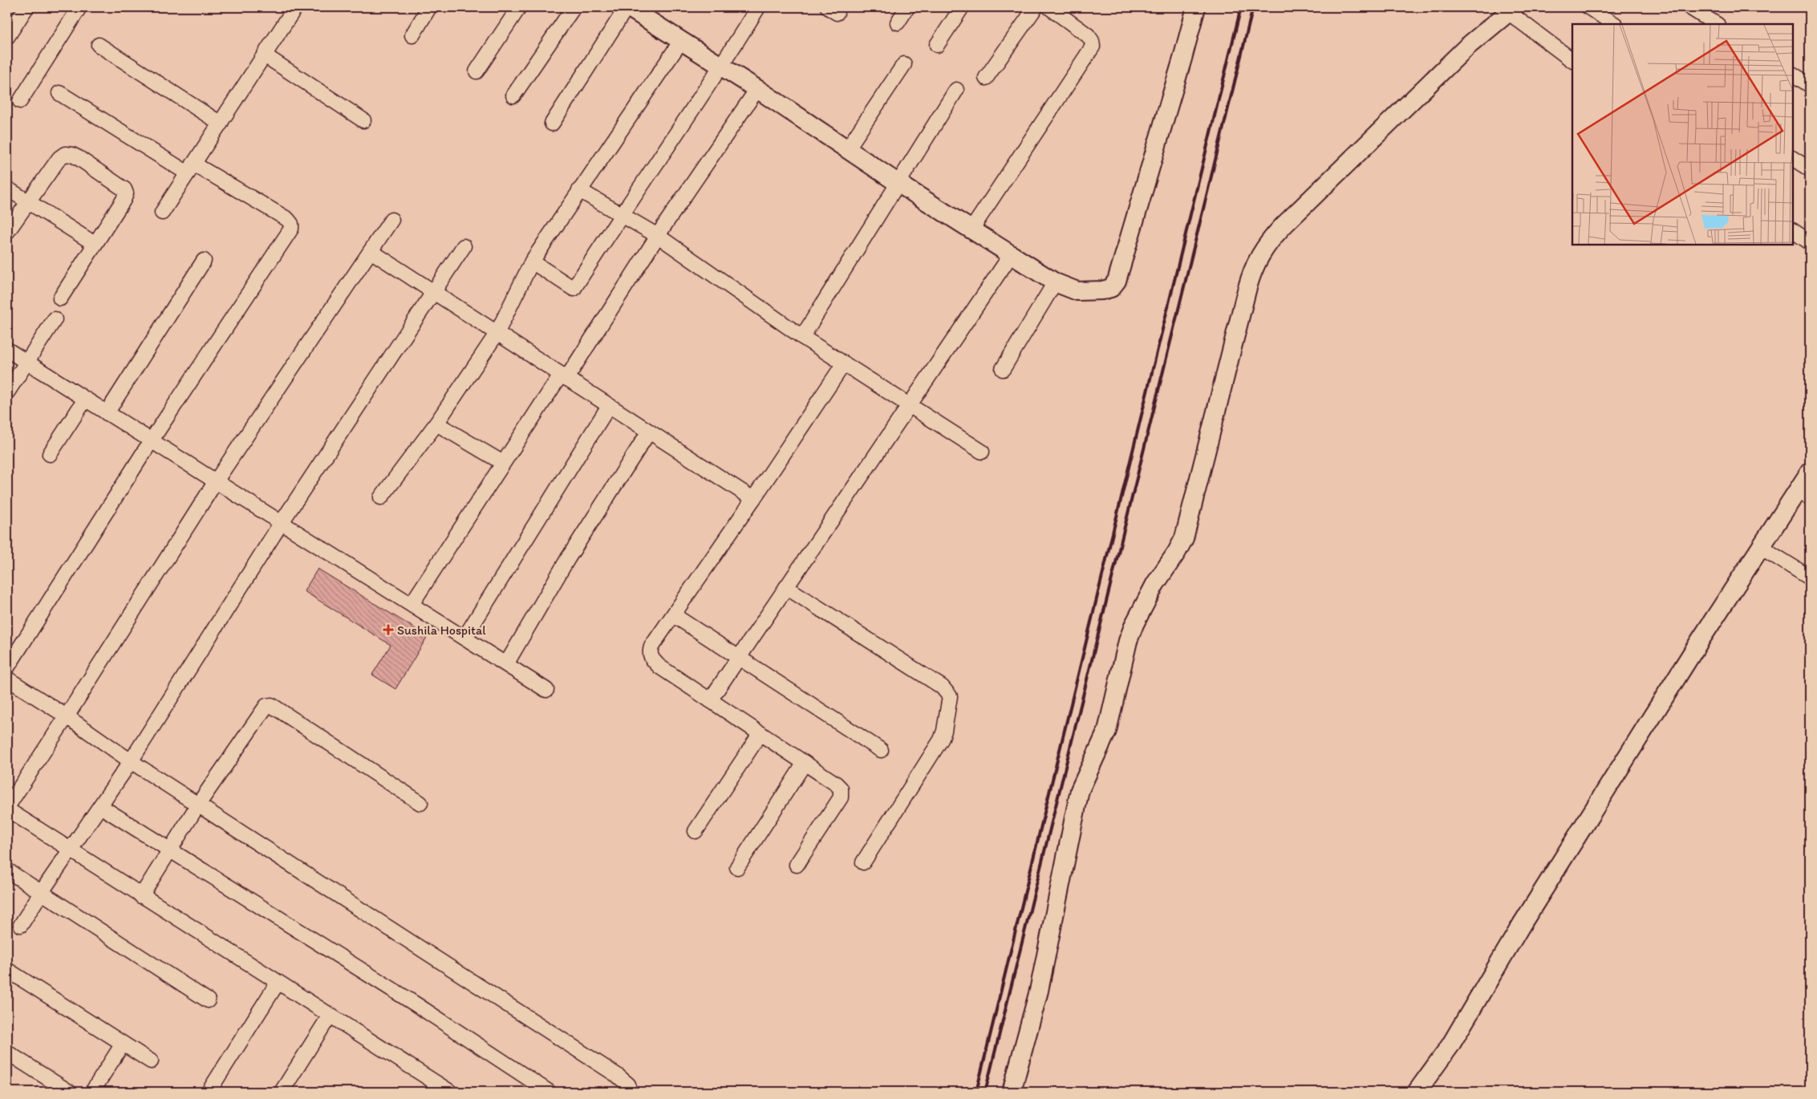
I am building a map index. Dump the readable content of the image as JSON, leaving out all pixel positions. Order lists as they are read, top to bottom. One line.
{"places":{"health":["Sushila Hospital"]}}
